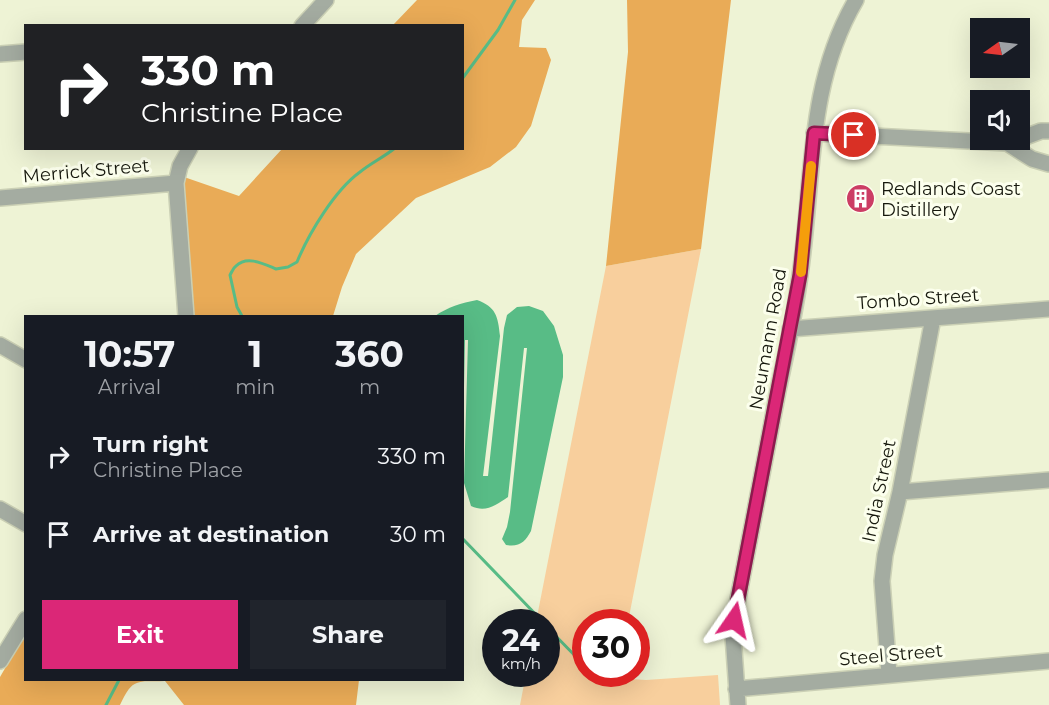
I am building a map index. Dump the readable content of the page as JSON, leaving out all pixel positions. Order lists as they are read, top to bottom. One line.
{"streets":{"street":["Merrick Street","Tombo Street","Neumann Road","India Street","Steel Street"]},"crossings":[["Tombo Street","Neumann Road"],["Tombo Street","India Street"],["Neumann Road","Steel Street"],["India Street","Steel Street"]],"places":{"building":["Redlands Coast Distillery"]},"north":"left","page":{"turn":["330 m","Christine Place"],"eta":["10:57","Arrival","1","min","360","m"],"list":[{"name":"Turn right","note":"Christine Place","value":"330 m"},{"name":"Arrive at destination","value":"30 m"}],"buttons":["Exit","Share"],"speed":"24 km/h","limit":"30"}}
